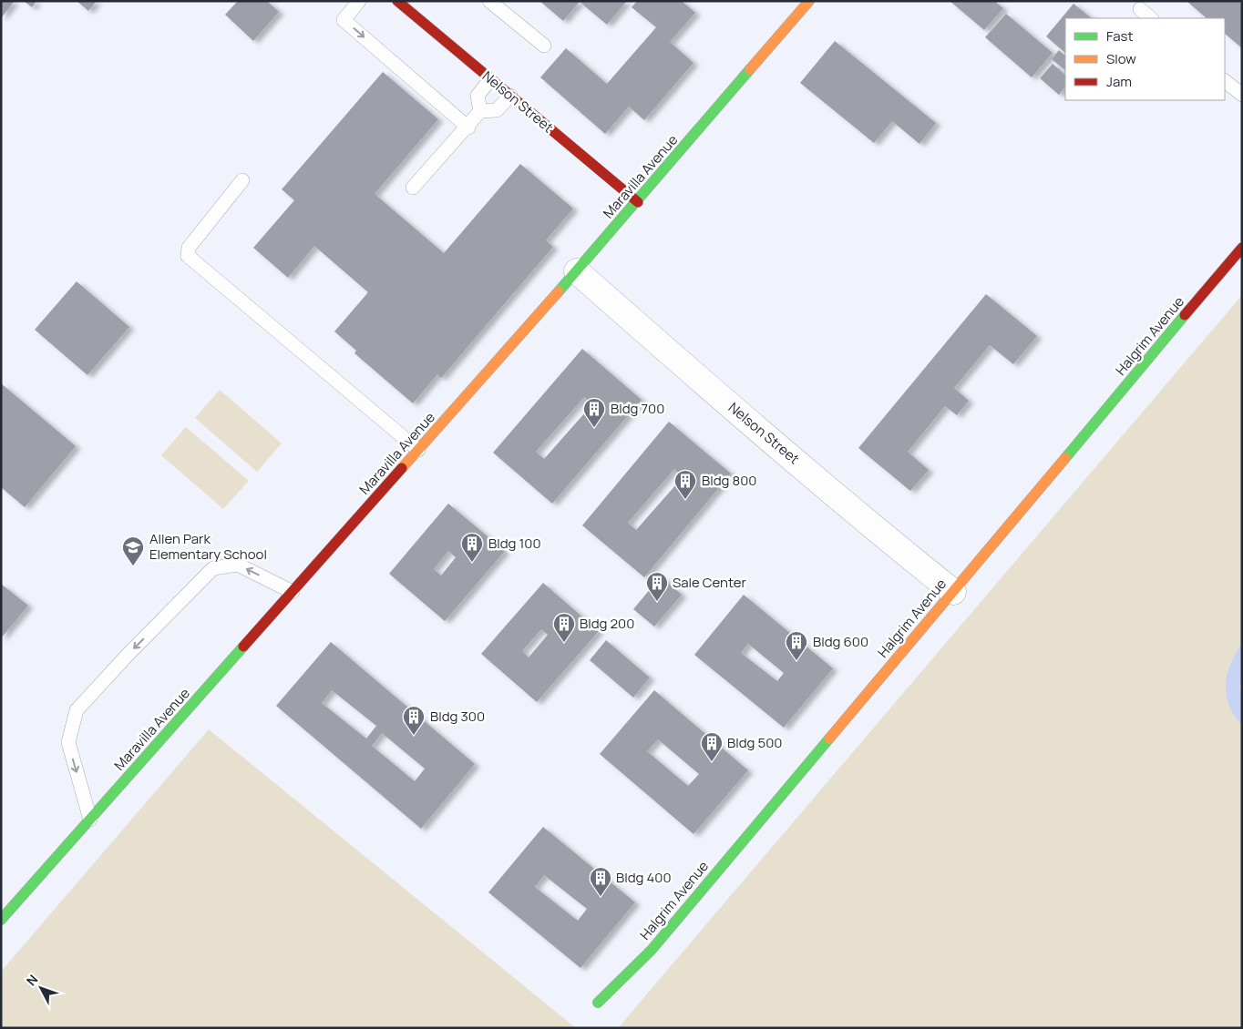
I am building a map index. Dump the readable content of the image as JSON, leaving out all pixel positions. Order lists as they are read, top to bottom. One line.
{"streets":{"street":["Nelson Street","Maravilla Avenue","Halgrim Avenue"]},"crossings":[["Nelson Street","Maravilla Avenue"],["Nelson Street","Halgrim Avenue"]],"places":{"building":["Bldg 700","Bldg 800","Bldg 100","Sale Center","Bldg 200","Bldg 600","Bldg 300","Bldg 500","Bldg 400"],"school or university":["Allen Park Elementary School"]},"legend":["Fast","Slow","Jam"],"north":"top left"}
